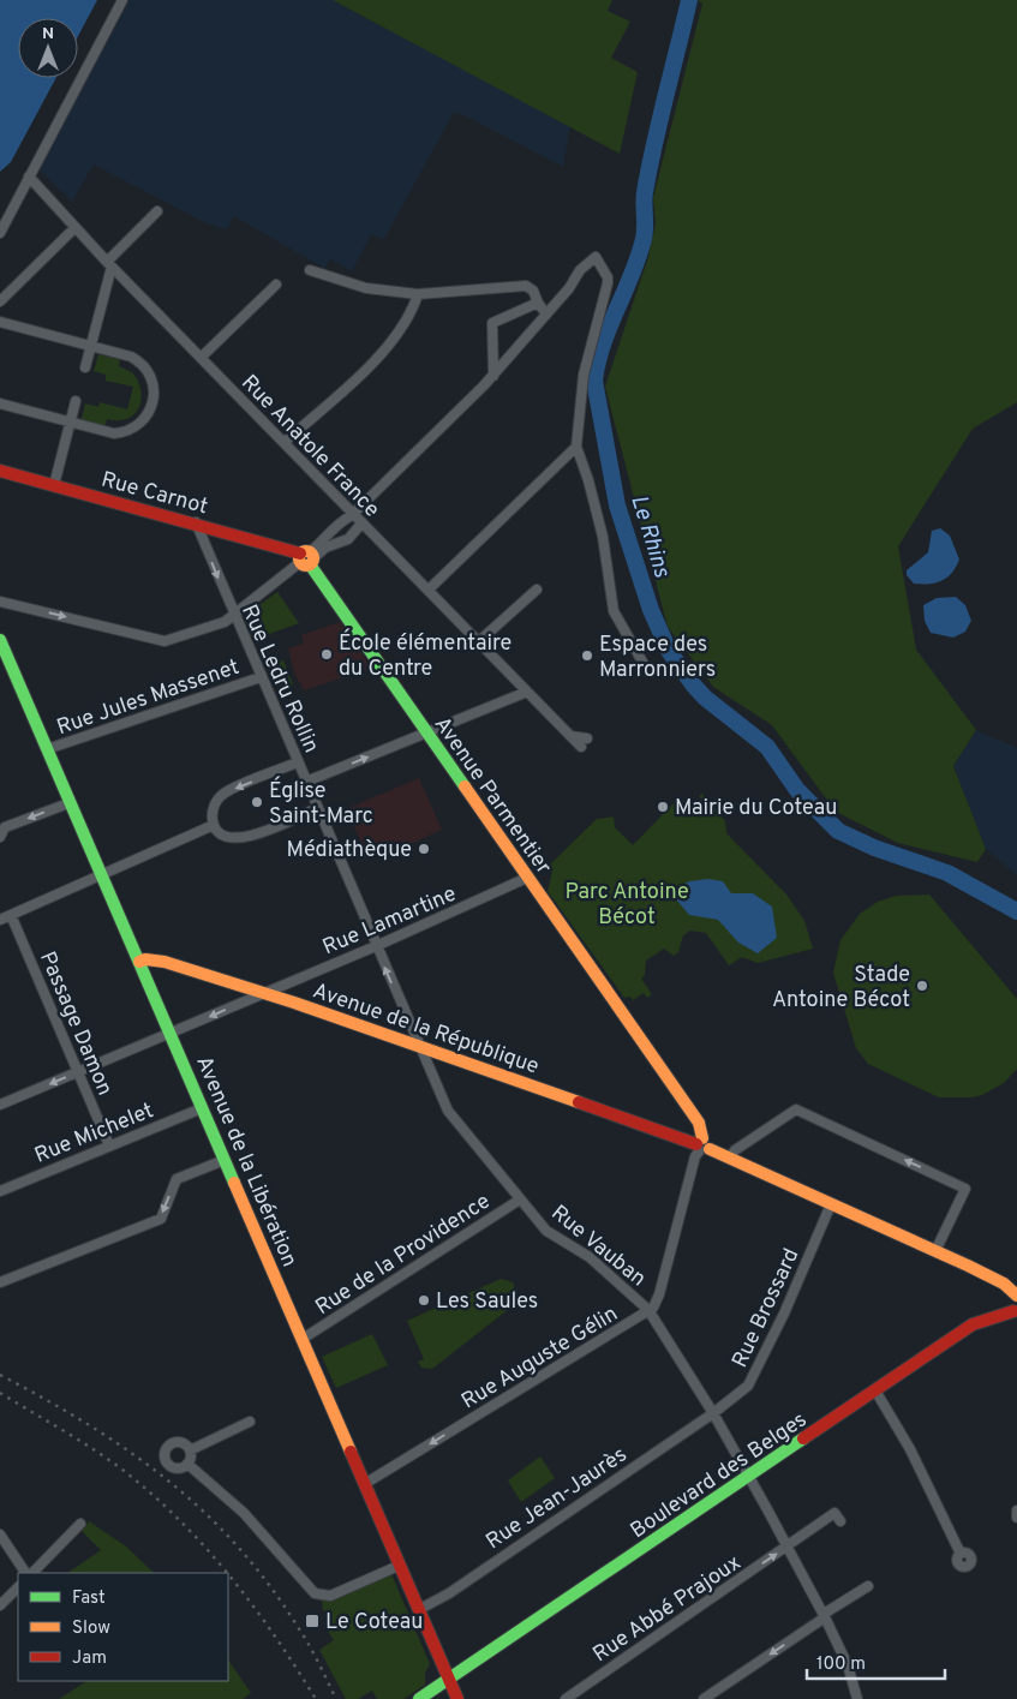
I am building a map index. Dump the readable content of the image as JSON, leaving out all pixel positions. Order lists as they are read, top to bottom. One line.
{"streets":{"street":["Rue Anatole France","Rue Carnot","Rue Ledru Rollin","Rue Jules Massenet","Avenue Parmentier","Rue Lamartine","Passage Damon","Avenue de la République","Rue Michelet","Avenue de la Libération","Rue Vauban","Rue de la Providence","Rue Brossard","Rue Auguste Gélin","Boulevard des Belges","Rue Jean-Jaurès","Rue Abbé Prajoux"]},"crossings":[["Rue Carnot","Rue Ledru Rollin"],["Rue Carnot","Avenue Parmentier"],["Rue Ledru Rollin","Rue Jules Massenet"],["Rue Ledru Rollin","Rue Lamartine"],["Rue Ledru Rollin","Avenue de la République"],["Rue Ledru Rollin","Rue Vauban"],["Rue Jules Massenet","Avenue de la Libération"],["Avenue Parmentier","Rue Lamartine"],["Avenue Parmentier","Avenue de la République"],["Avenue Parmentier","Rue Auguste Gélin"],["Rue Lamartine","Passage Damon"],["Rue Lamartine","Avenue de la République"],["Rue Lamartine","Avenue de la Libération"],["Passage Damon","Rue Michelet"],["Avenue de la République","Avenue de la Libération"],["Avenue de la République","Rue Vauban"],["Avenue de la République","Rue Brossard"],["Avenue de la République","Rue Auguste Gélin"],["Rue Michelet","Avenue de la Libération"],["Avenue de la Libération","Rue de la Providence"],["Avenue de la Libération","Rue Auguste Gélin"],["Avenue de la Libération","Boulevard des Belges"],["Avenue de la Libération","Rue Jean-Jaurès"],["Rue Vauban","Rue de la Providence"],["Rue Vauban","Rue Brossard"],["Rue Vauban","Rue Auguste Gélin"],["Rue Vauban","Boulevard des Belges"],["Rue Vauban","Rue Jean-Jaurès"],["Rue Vauban","Rue Abbé Prajoux"],["Rue Brossard","Rue Jean-Jaurès"]],"one_way":["Rue Auguste Gélin"],"water":["Le Rhins"],"parks":["Parc Antoine Bécot"],"places":{"other":["École élémentaire du Centre","Espace des Marronniers","Église Saint-Marc","Mairie du Coteau","Médiathèque","Stade Antoine Bécot","Les Saules"],"transit":["Le Coteau"]},"legend":["Fast","Slow","Jam"],"scale_bar":"100 m","north":"top"}
